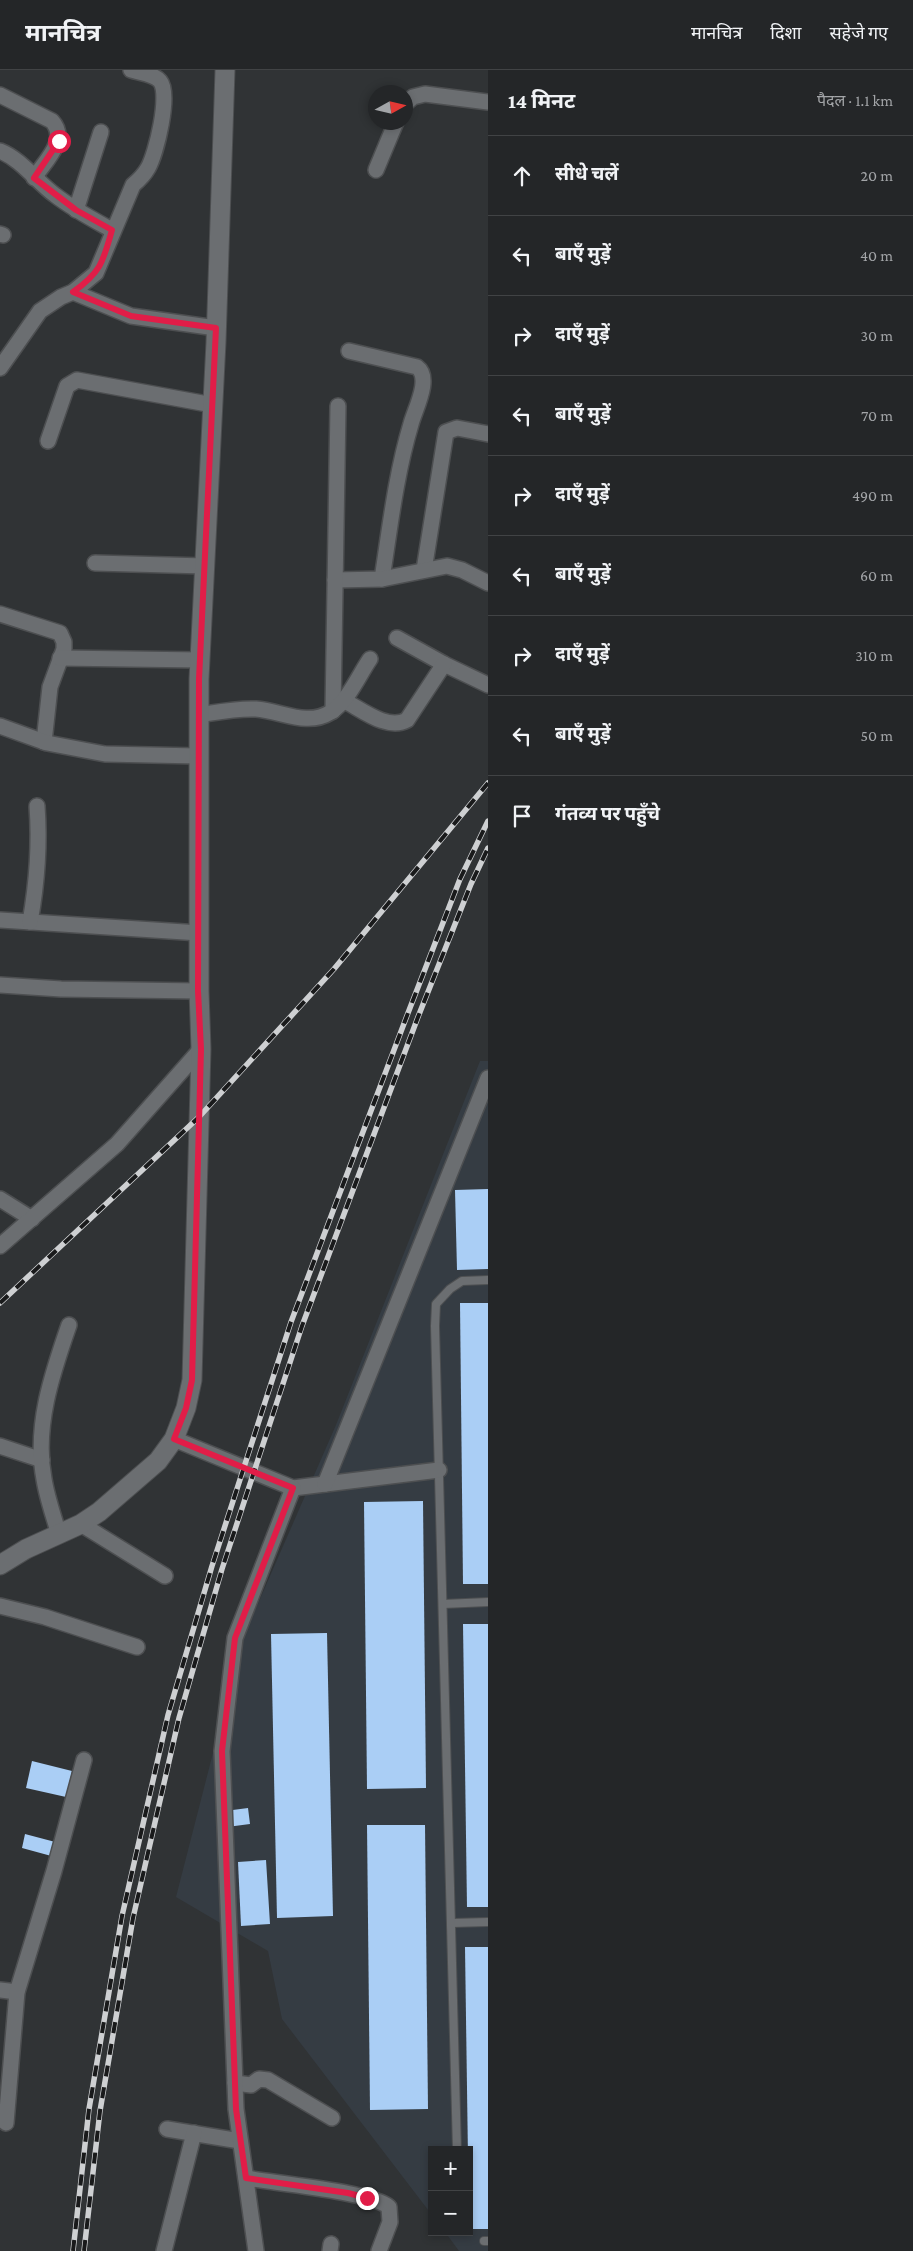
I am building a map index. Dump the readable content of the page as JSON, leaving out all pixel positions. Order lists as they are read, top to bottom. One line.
{"north":"right","page":{"header":"मानचित्र","nav":["मानचित्र","दिशा","सहेजे गए"],"heading":["14 मिनट","पैदल · 1.1 km"],"list":[["सीधे चलें","20 m"],["बाएँ मुड़ें","40 m"],["दाएँ मुड़ें","30 m"],["बाएँ मुड़ें","70 m"],["दाएँ मुड़ें","490 m"],["बाएँ मुड़ें","60 m"],["दाएँ मुड़ें","310 m"],["बाएँ मुड़ें","50 m"],"गंतव्य पर पहुँचे"],"map_buttons":["+","−"]}}
